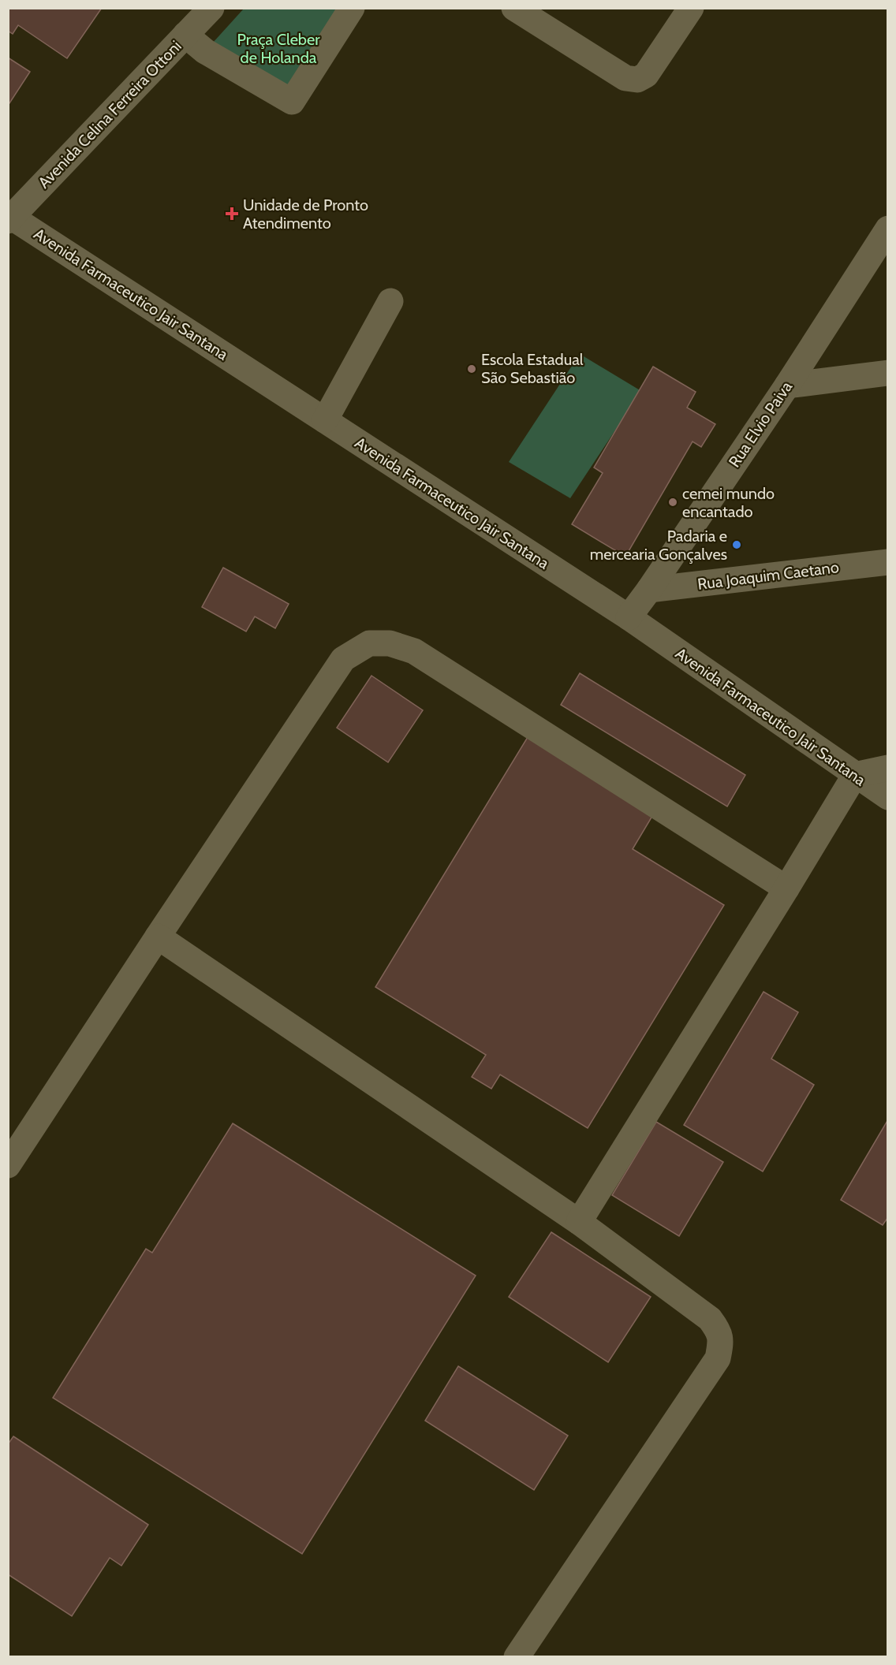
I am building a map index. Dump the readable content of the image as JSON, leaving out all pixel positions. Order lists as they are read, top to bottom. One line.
{"streets":{"street":["Avenida Celina Ferreira Ottoni","Avenida Farmaceutico Jair Santana","Rua Elvio Paiva","Rua Joaquim Caetano"]},"crossings":[["Avenida Celina Ferreira Ottoni","Avenida Farmaceutico Jair Santana"],["Avenida Farmaceutico Jair Santana","Rua Elvio Paiva"],["Rua Elvio Paiva","Rua Joaquim Caetano"]],"parks":["Praça Cleber de Holanda"],"places":{"health":["Unidade de Pronto Atendimento"],"other":["Escola Estadual São Sebastião","cemei mundo encantado","Padaria e mercearia Gonçalves"]}}
